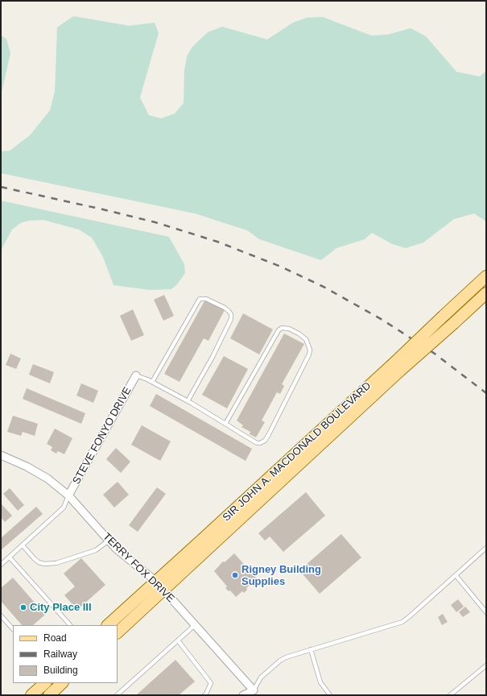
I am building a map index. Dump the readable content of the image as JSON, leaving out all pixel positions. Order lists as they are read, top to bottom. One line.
{"streets":{"main road":["SIR JOHN A. MACDONALD BOULEVARD"],"street":["STEVE FONYO DRIVE","TERRY FOX DRIVE"]},"crossings":[["STEVE FONYO DRIVE","TERRY FOX DRIVE"],["SIR JOHN A. MACDONALD BOULEVARD","TERRY FOX DRIVE"]],"places":["Rigney Building Supplies","City Place III"],"legend":["Road","Railway","Building"]}
